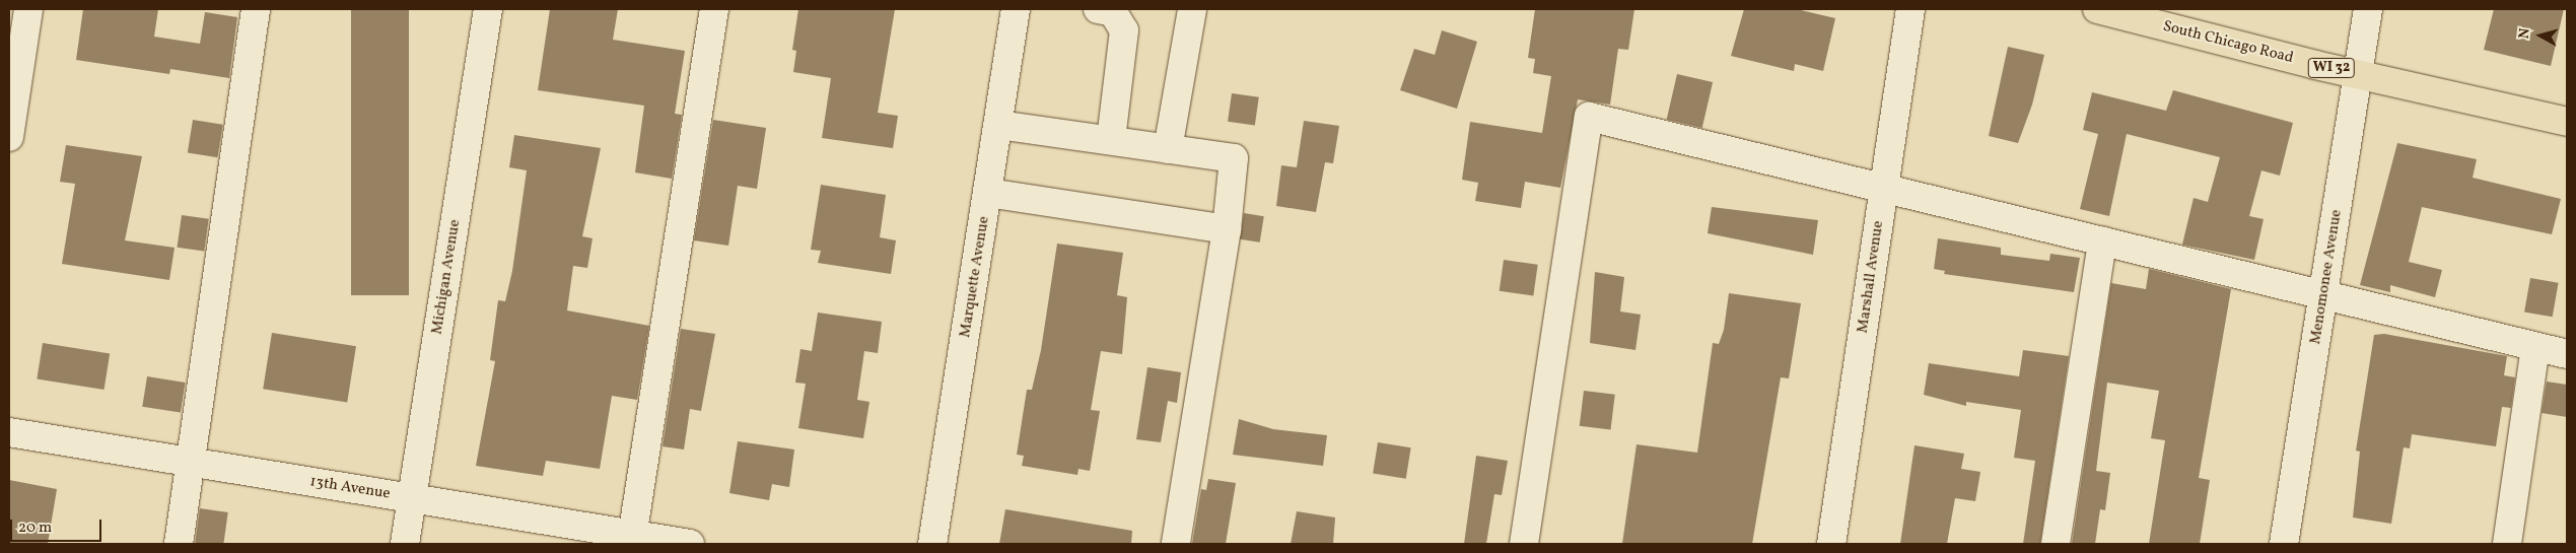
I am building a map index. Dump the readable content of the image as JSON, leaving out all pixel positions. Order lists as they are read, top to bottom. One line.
{"streets":{"main road":["South Chicago Road","WI 32"],"street":["Michigan Avenue","Marquette Avenue","Marshall Avenue","Menomonee Avenue","13th Avenue"]},"crossings":[["South Chicago Road","Menomonee Avenue"],["Michigan Avenue","13th Avenue"]],"scale_bar":"20 m","north":"left"}
